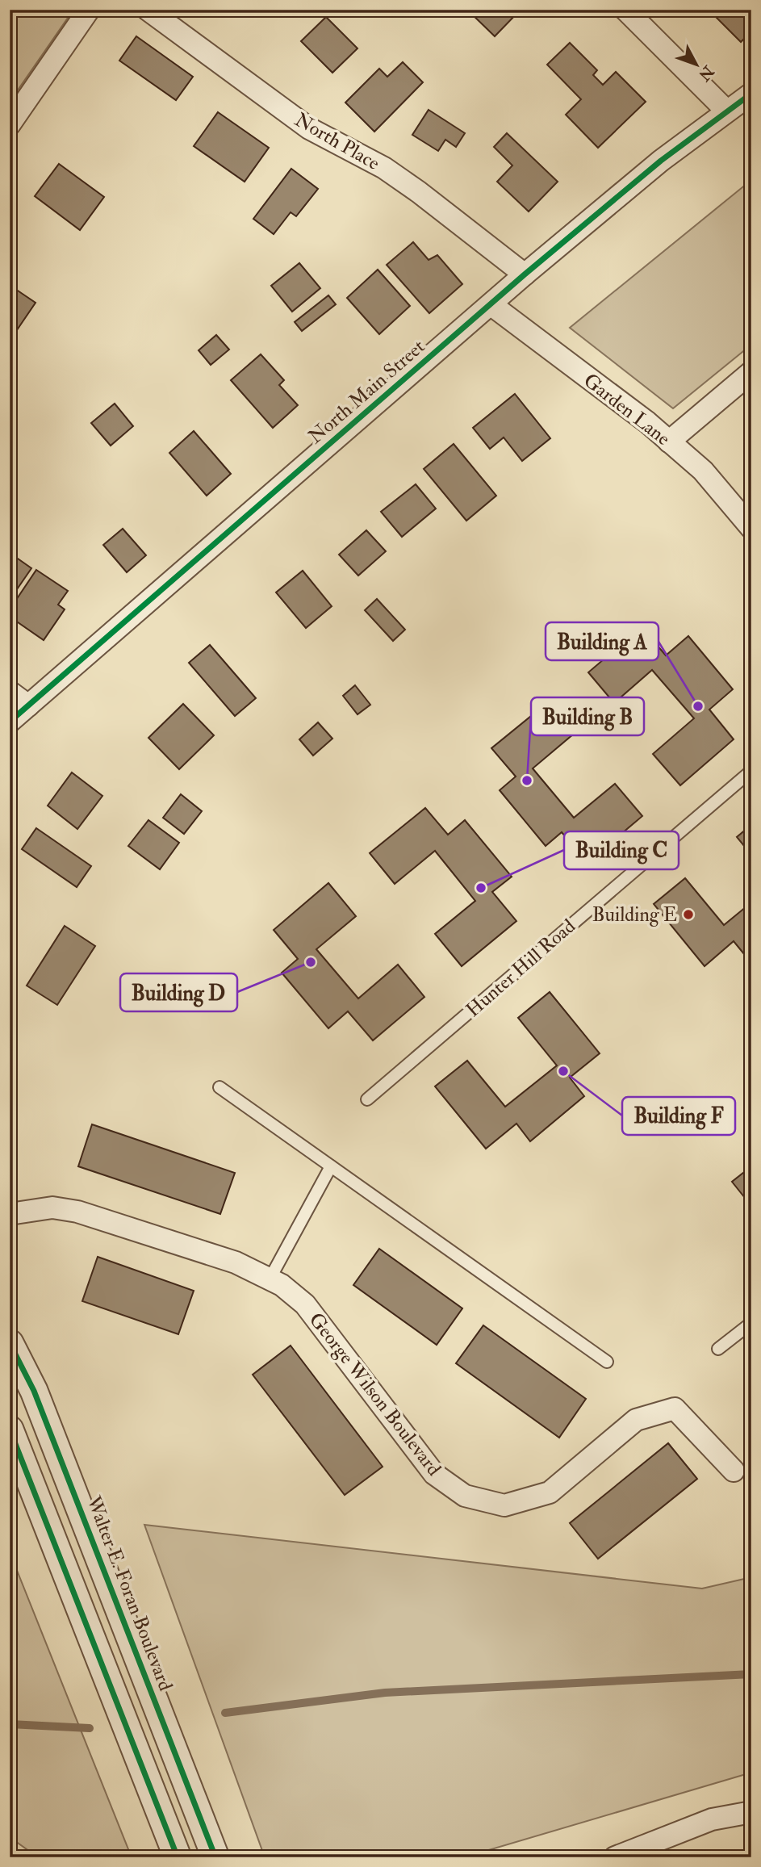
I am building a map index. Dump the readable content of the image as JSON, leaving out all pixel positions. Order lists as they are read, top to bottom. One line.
{"streets":{"street":["North Place","North Main Street","Garden Lane","George Wilson Boulevard","Walter E. Foran Boulevard"],"lane":["Hunter Hill Road"]},"crossings":[["North Place","North Main Street"],["North Main Street","Garden Lane"]],"places":["Building A","Building B","Building C","Building E","Building D","Building F"],"north":"bottom right"}
